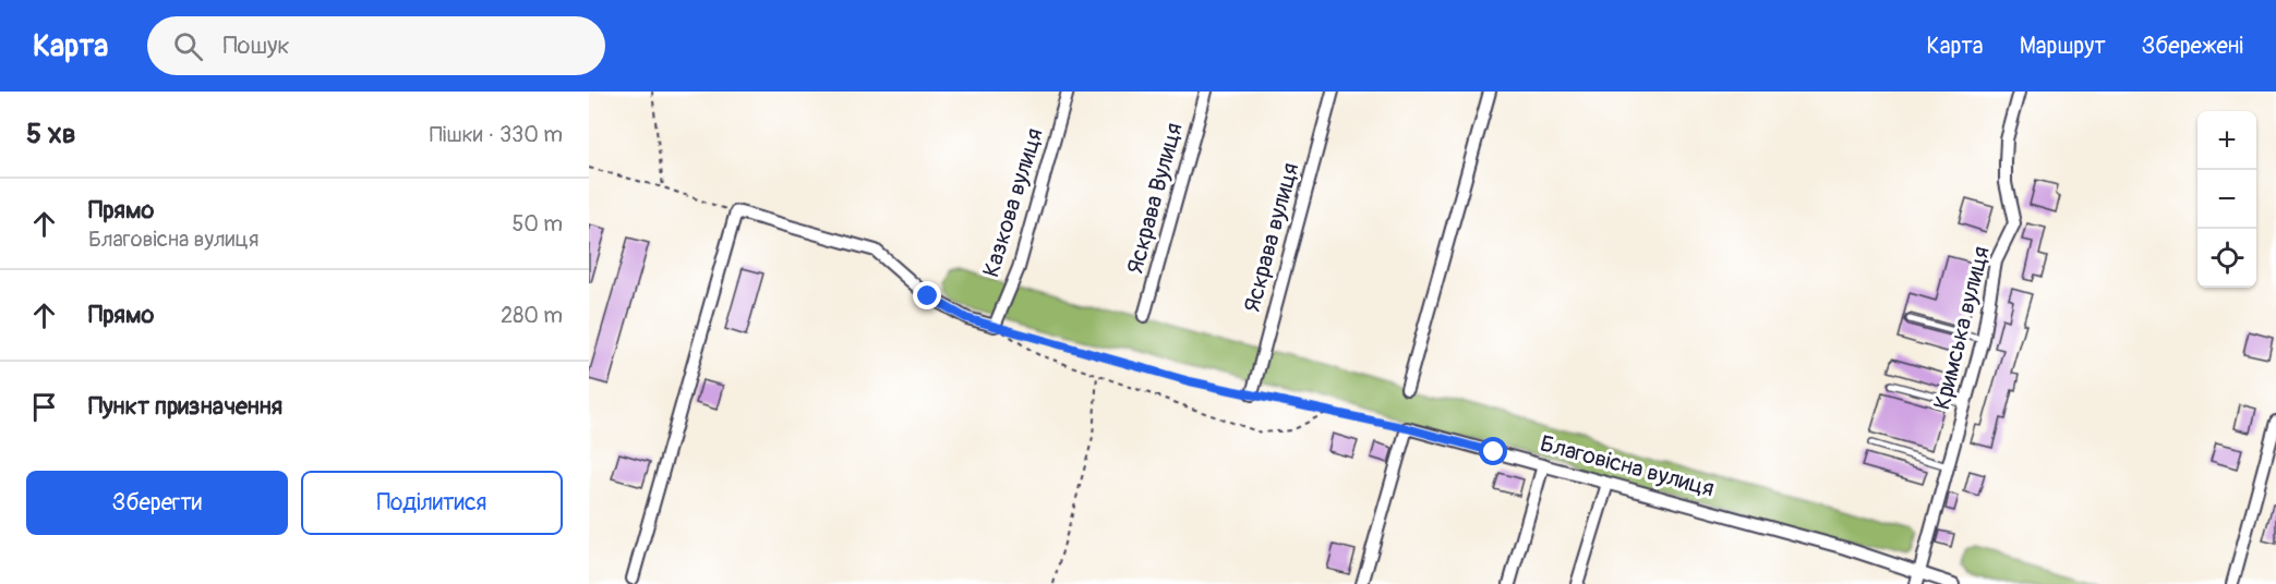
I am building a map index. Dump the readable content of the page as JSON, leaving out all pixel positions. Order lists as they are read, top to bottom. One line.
{"streets":{"street":["Яскрава Вулиця","Казкова вулиця","Яскрава вулиця","Кримська вулиця","Благовісна вулиця"]},"crossings":[["Кримська вулиця","Благовісна вулиця"]],"page":{"header":"Карта","search":"Пошук","nav":["Карта","Маршрут","Збережені"],"heading":["5 хв","Пішки · 330 m"],"map_buttons":["+","−"],"list":[["Прямо","Благовісна вулиця","50 m"],["Прямо","280 m"],"Пункт призначення"],"buttons":["Зберегти","Поділитися"]}}
